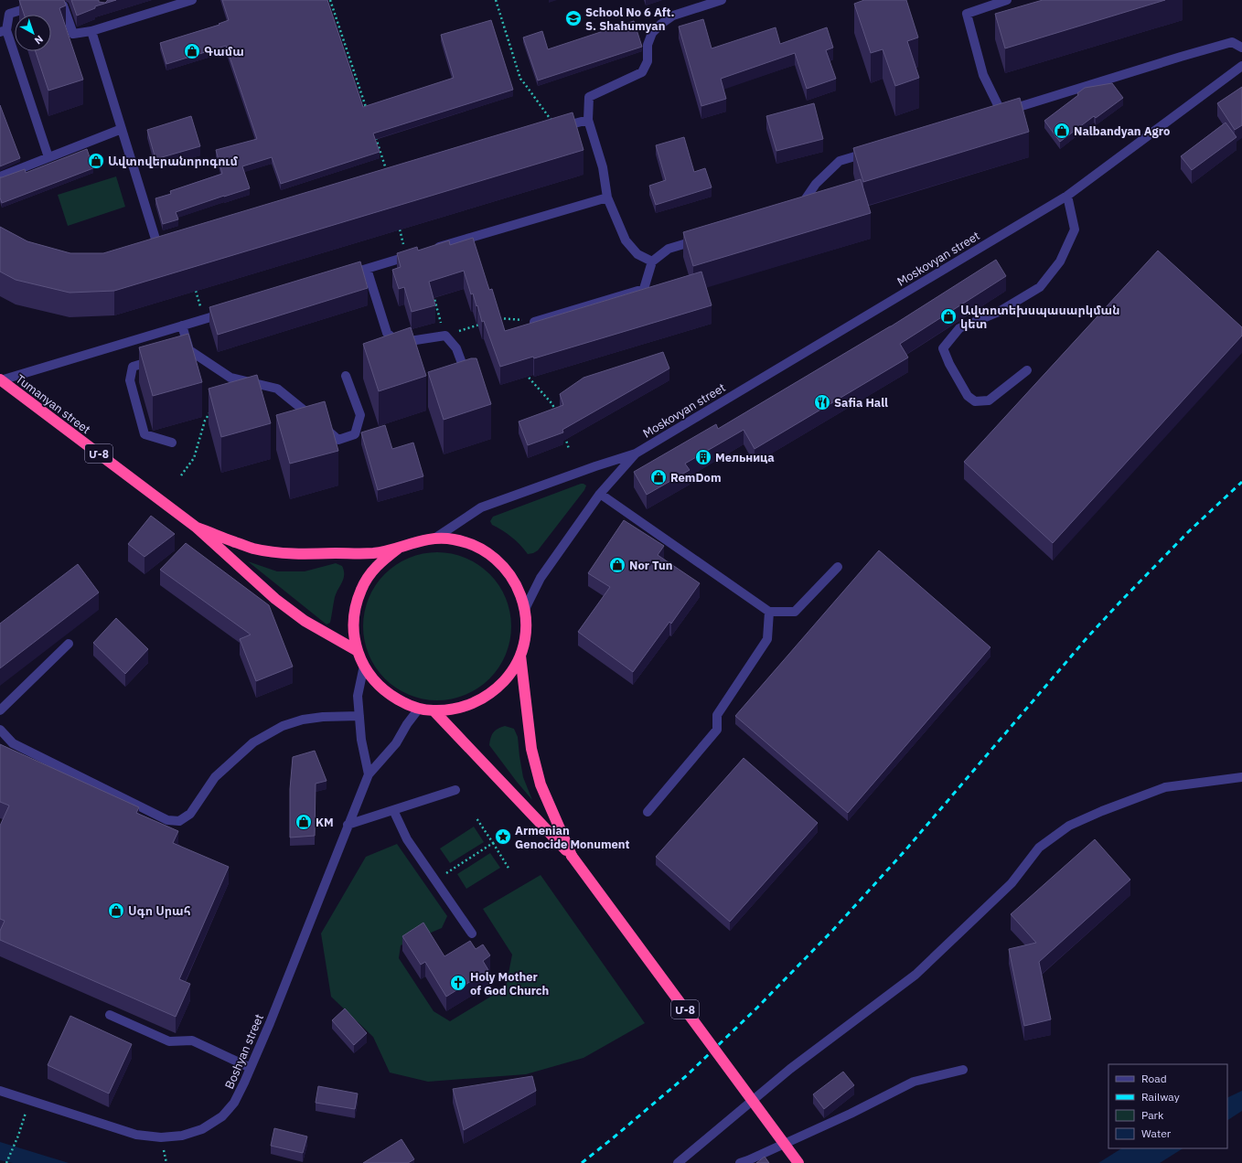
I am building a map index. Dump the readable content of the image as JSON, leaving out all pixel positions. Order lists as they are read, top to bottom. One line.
{"streets":{"highway":["Tumanyan street","Մ-8"],"street":["Moskovyan street","Boshyan street"]},"crossings":[["Tumanyan street","Մ-8"]],"places":{"school or university":["School No 6 Aft. S. Shahumyan"],"shop":["Գամա","Nalbandyan Agro","Ավտովերանորոգում","Ավտոտեխսպասարկման կետ","RemDom","Nor Tun","KM","Սգո Սրահ"],"restaurant":["Safia Hall"],"building":["Мельница"],"place":["Armenian Genocide Monument"],"church":["Holy Mother of God Church"]},"legend":["Road","Railway","Park","Water"],"north":"bottom right"}
